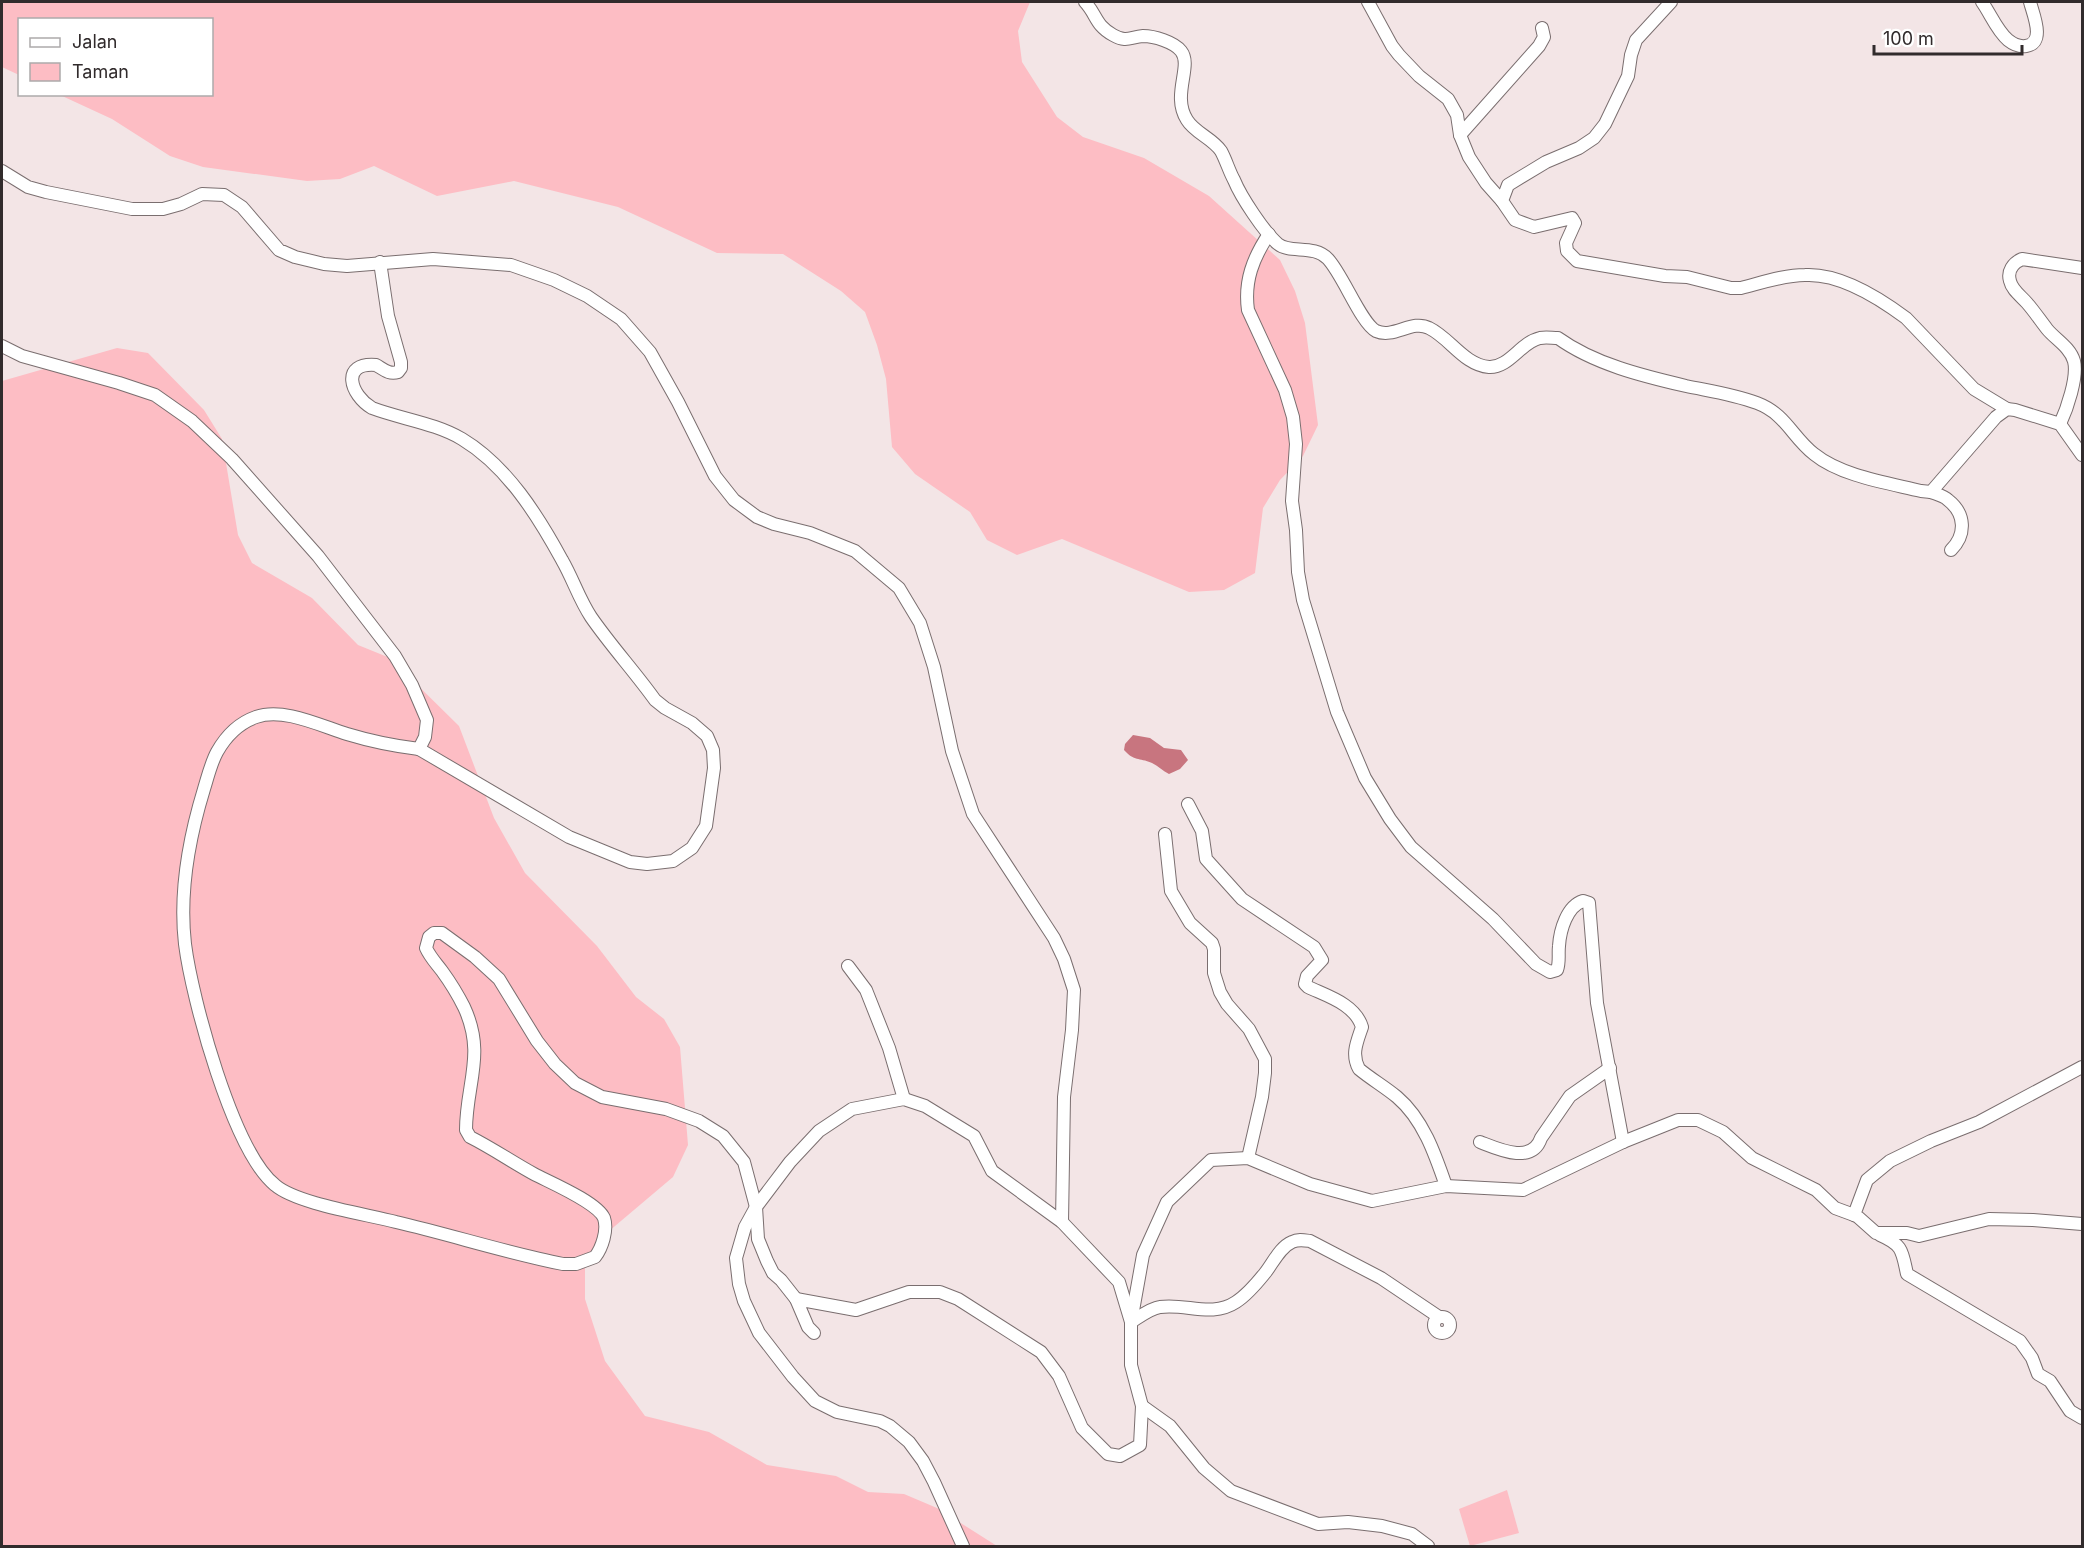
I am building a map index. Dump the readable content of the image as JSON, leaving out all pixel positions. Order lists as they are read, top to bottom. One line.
{"legend":["Jalan","Taman"],"scale_bar":"100 m"}
